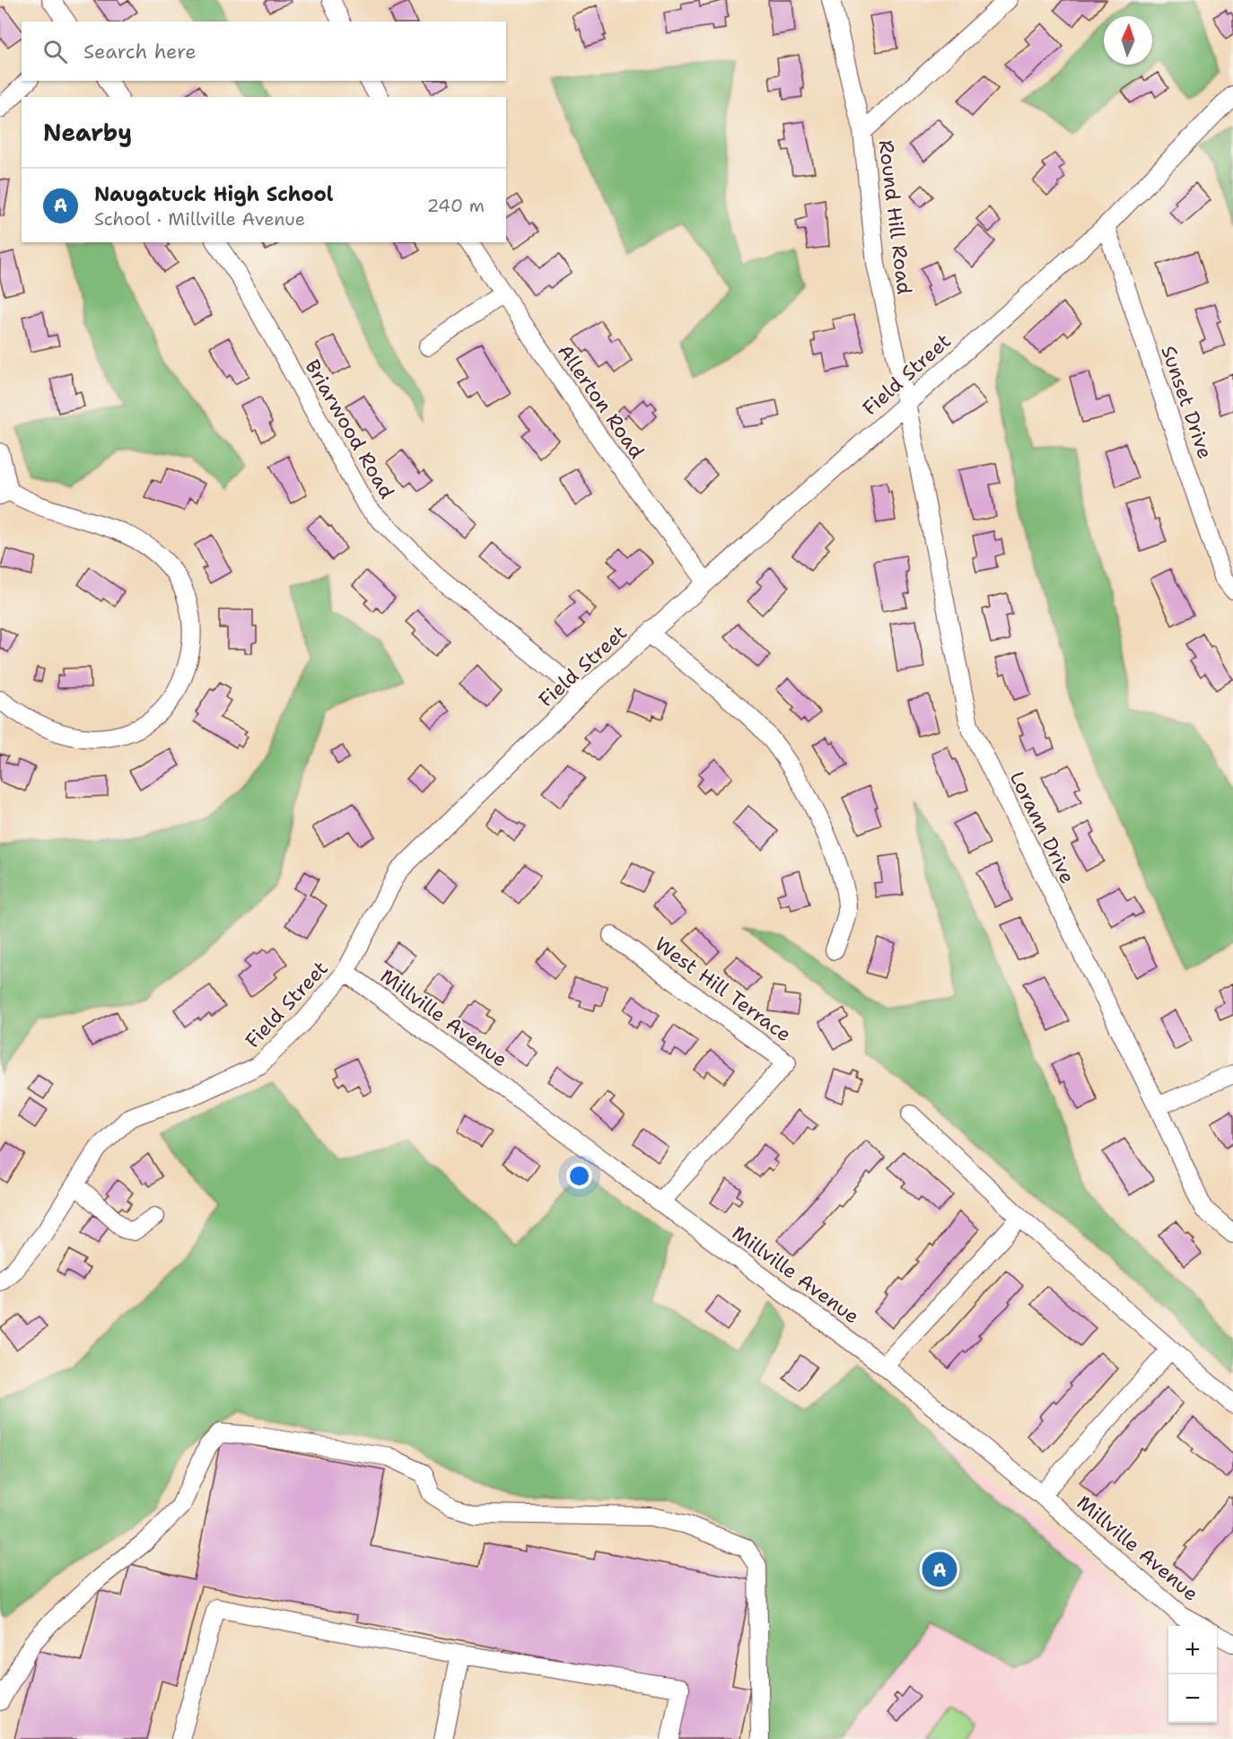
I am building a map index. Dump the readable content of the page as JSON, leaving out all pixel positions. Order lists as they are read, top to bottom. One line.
{"streets":{"street":["Round Hill Road","Field Street","Allerton Road","Sunset Drive","Briarwood Road","Lorann Drive","West Hill Terrace","Millville Avenue"]},"crossings":[["Round Hill Road","Field Street"],["Round Hill Road","Lorann Drive"],["Field Street","Allerton Road"],["Field Street","Sunset Drive"],["Field Street","Briarwood Road"],["Field Street","Lorann Drive"],["Field Street","Millville Avenue"],["West Hill Terrace","Millville Avenue"]],"north":"top","page":{"search":"Search here","heading":"Nearby","list":[{"mark":"A","name":"Naugatuck High School","note":"School · Millville Avenue","value":"240 m"}],"pins":"A","map_buttons":["+","−"]}}
